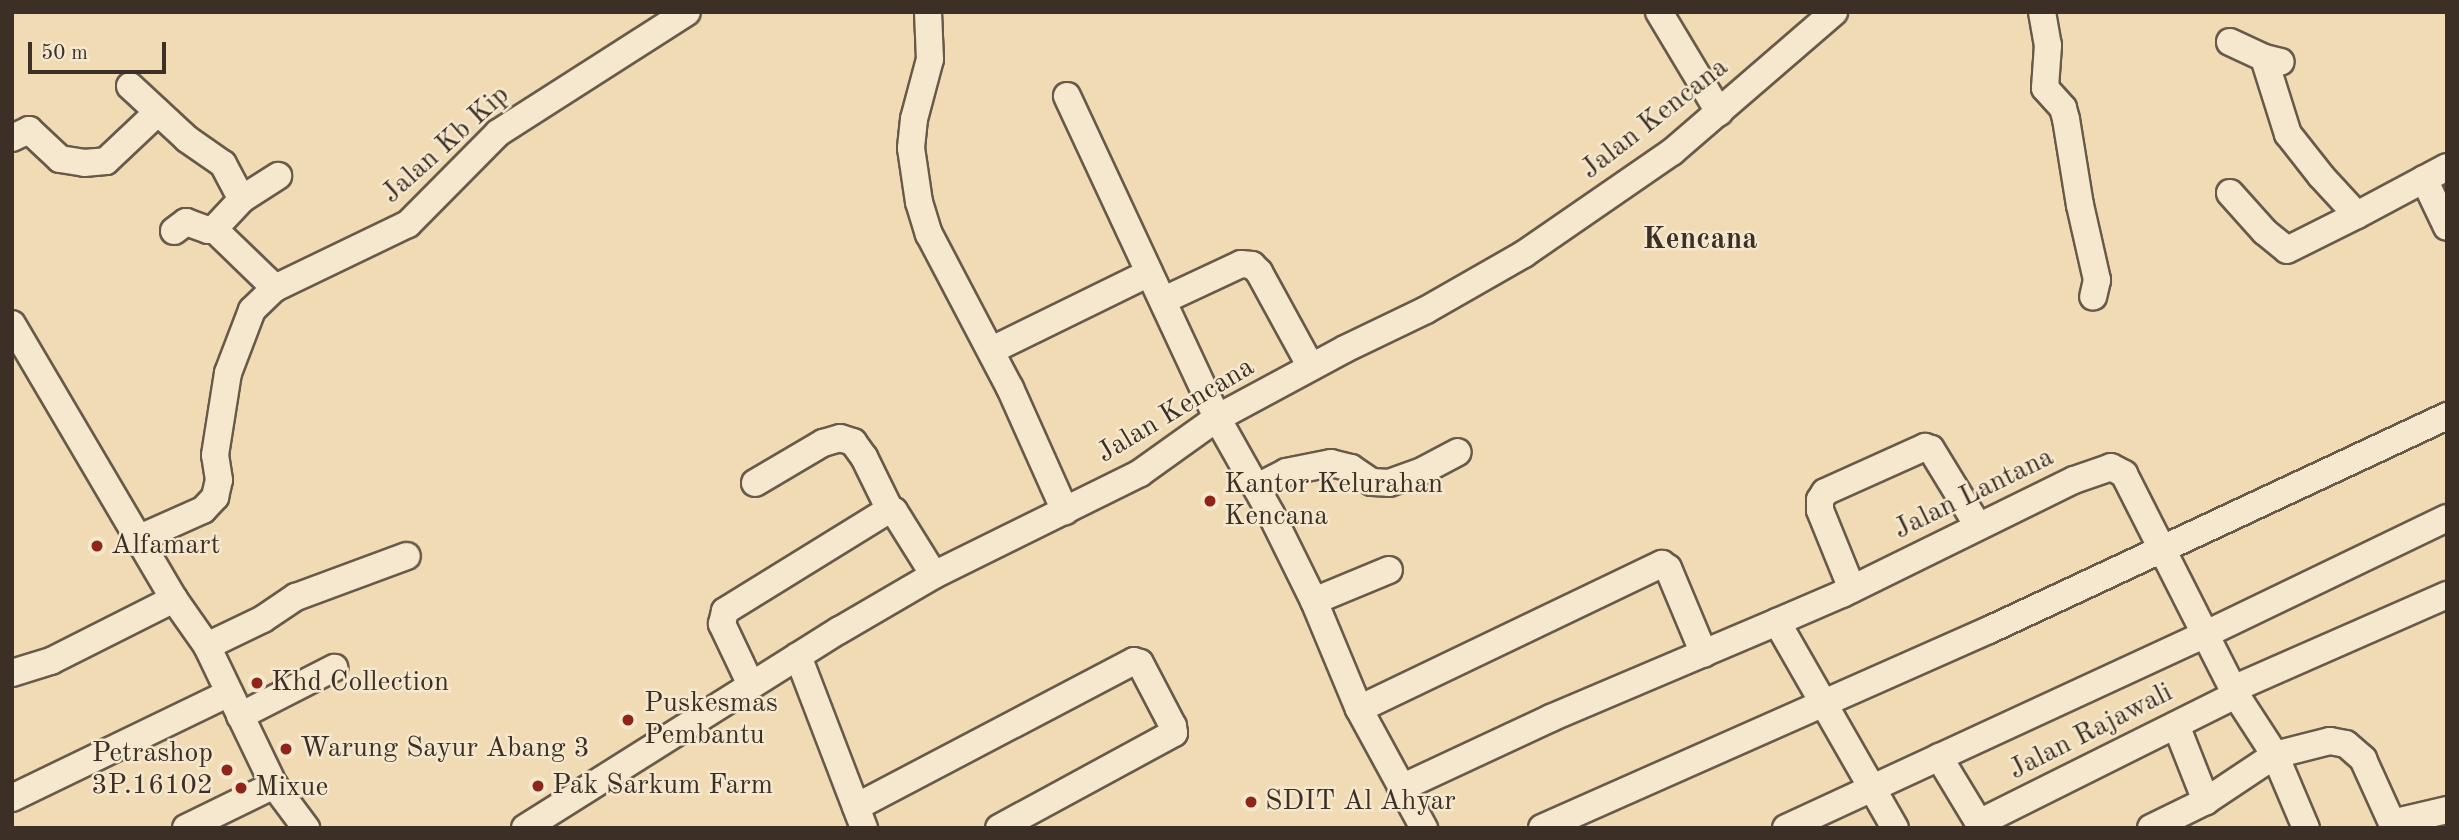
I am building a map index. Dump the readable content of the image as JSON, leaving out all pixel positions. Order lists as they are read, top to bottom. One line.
{"streets":{"street":["Jalan Kencana","Jalan Kb Kip","Jalan Lantana","Jalan Rajawali"]},"crossings":[["Jalan Lantana","Jalan Rajawali"]],"districts":["Kencana"],"places":["Kantor Kelurahan Kencana","Alfamart","Khd Collection","Puskesmas Pembantu","Warung Sayur Abang 3","Petrashop 3P.16102","Pak Sarkum Farm","Mixue","SDIT Al Ahyar"],"scale_bar":"50 m"}
